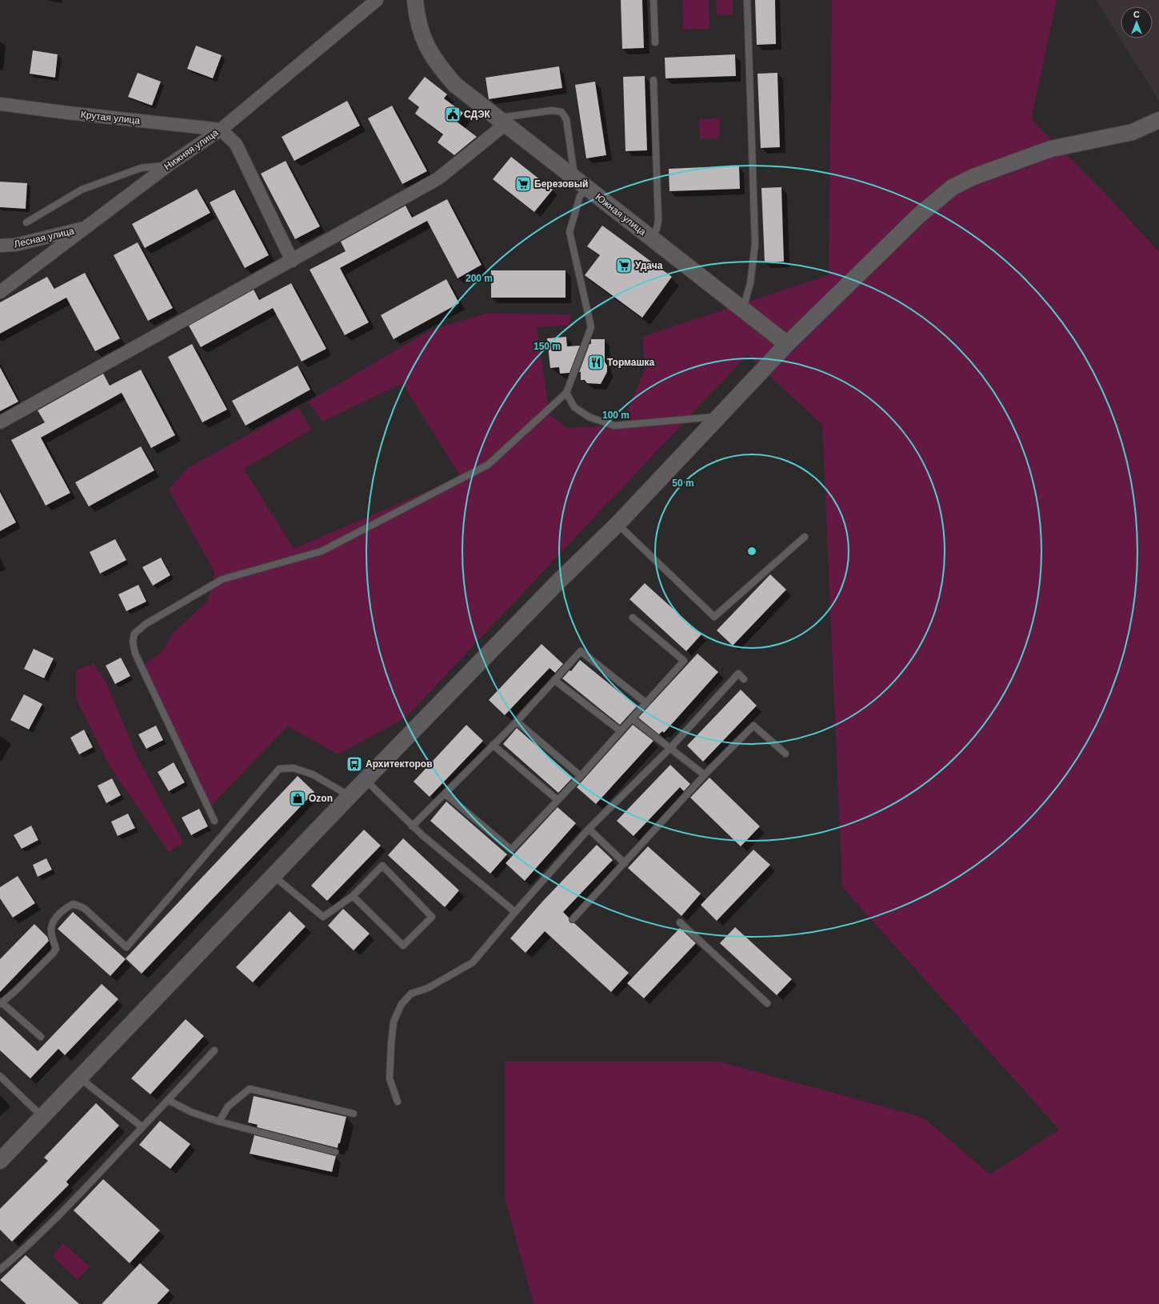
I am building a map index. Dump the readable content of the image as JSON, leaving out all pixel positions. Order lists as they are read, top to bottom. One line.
{"streets":{"street":["Крутая улица","Нижняя улица","Южная улица","Лесная улица"]},"crossings":[["Крутая улица","Нижняя улица"],["Нижняя улица","Лесная улица"]],"places":{"public building":["СДЭК"],"supermarket":["Березовый","Удача"],"restaurant":["Тормашка"],"bus stop":["Архитекторов"],"shop":["Ozon"]},"north":"top","rings":["200 m","150 m","100 m","50 m"]}
